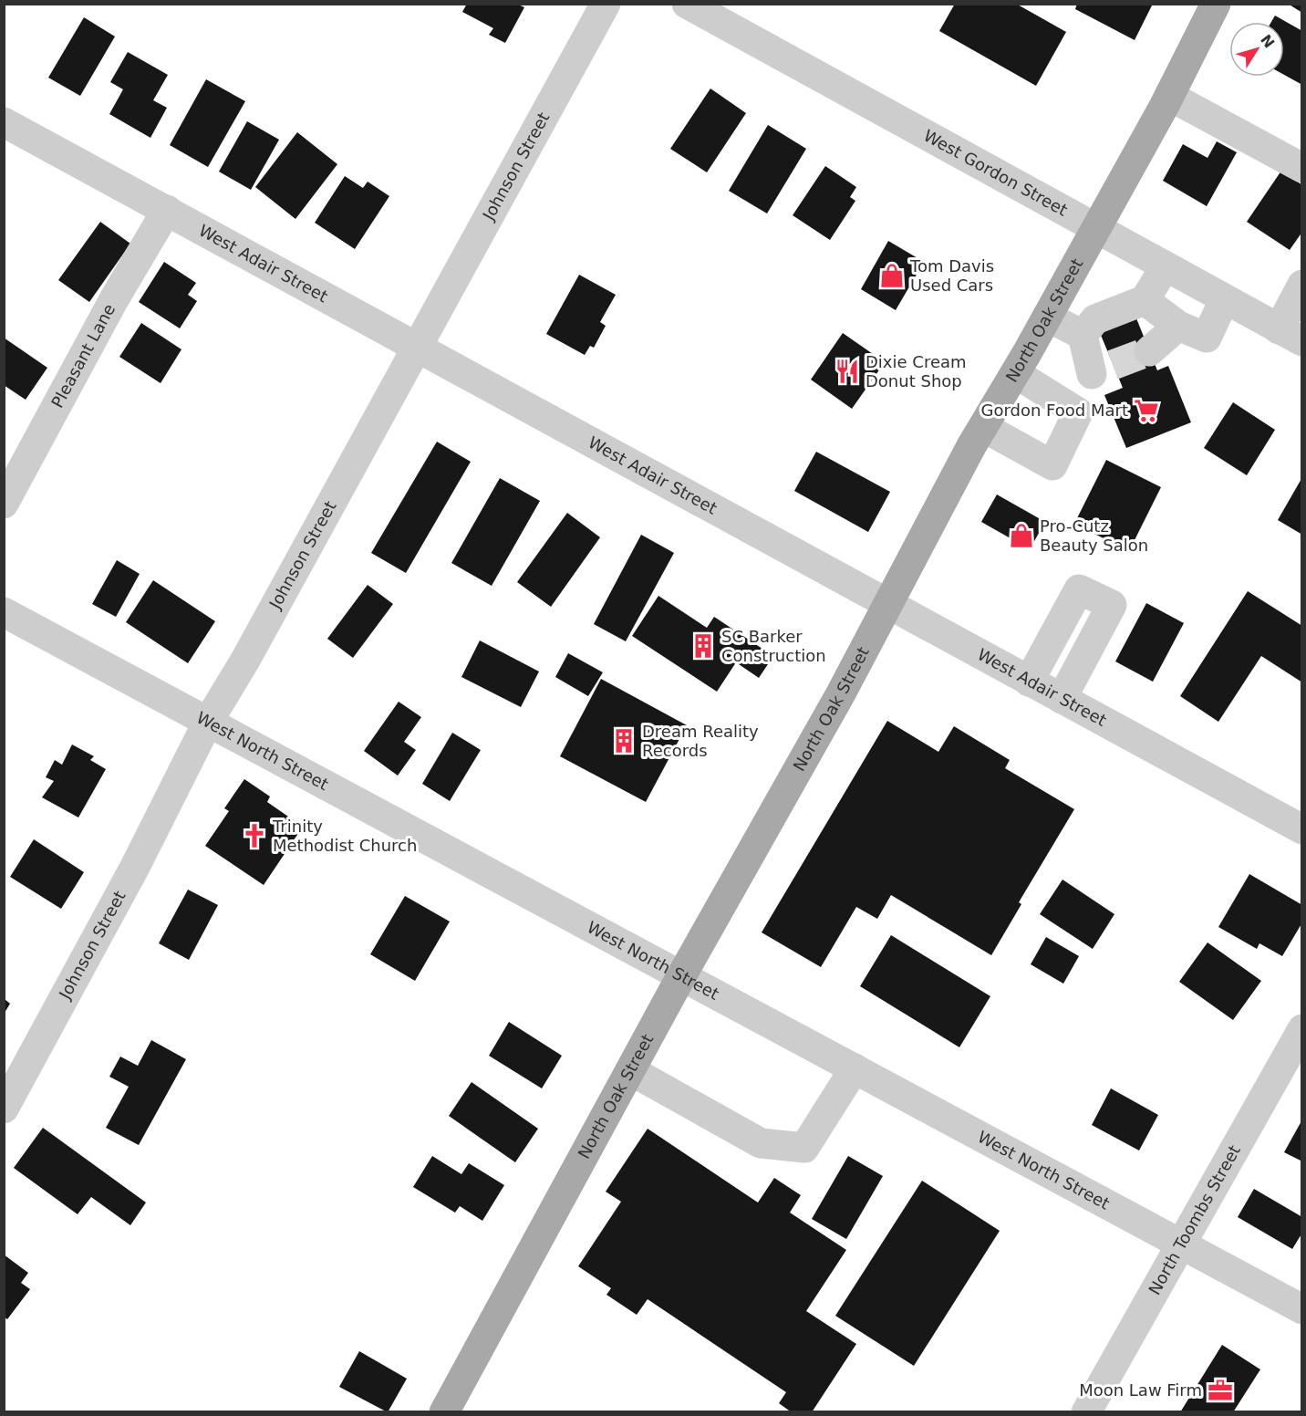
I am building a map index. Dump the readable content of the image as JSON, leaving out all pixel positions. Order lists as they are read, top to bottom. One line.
{"streets":{"main road":["North Oak Street"],"street":["Johnson Street","West Gordon Street","West Adair Street","Pleasant Lane","West North Street","North Toombs Street"]},"crossings":[["Johnson Street","West Adair Street"],["Johnson Street","West North Street"],["West Gordon Street","North Oak Street"],["West Adair Street","North Oak Street"],["West Adair Street","Pleasant Lane"],["North Oak Street","West North Street"],["West North Street","North Toombs Street"]],"places":{"shop":["Tom Davis Used Cars","Pro-Cutz Beauty Salon"],"restaurant":["Dixie Cream Donut Shop"],"supermarket":["Gordon Food Mart"],"building":["SC Barker Construction","Dream Reality Records"],"church":["Trinity Methodist Church"],"office":["Moon Law Firm"]},"north":"top right"}
